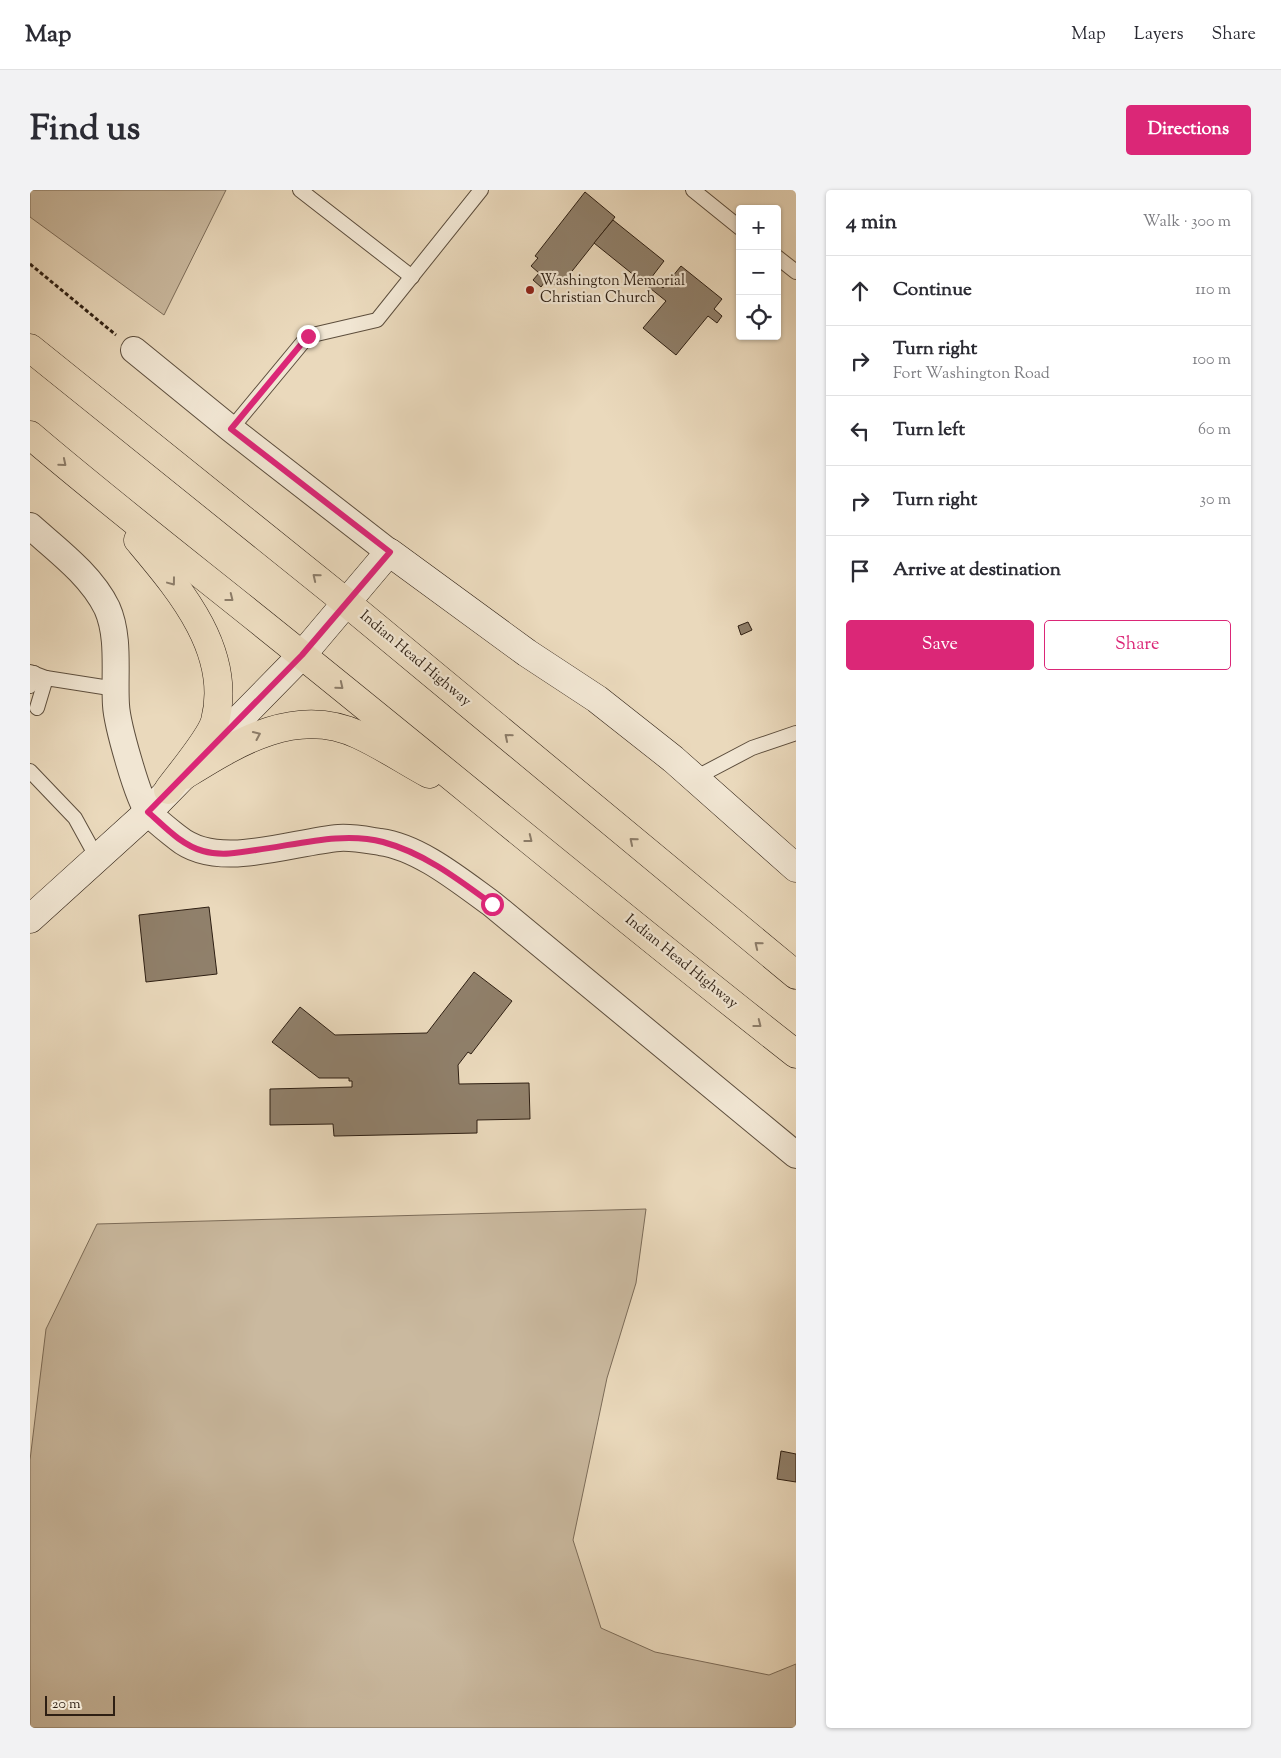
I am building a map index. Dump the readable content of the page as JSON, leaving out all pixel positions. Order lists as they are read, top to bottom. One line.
{"streets":{"highway":["Indian Head Highway"]},"places":["Washington Memorial Christian Church"],"scale_bar":"20 m","page":{"header":"Map","nav":["Map","Layers","Share"],"title":"Find us","buttons":["Directions",["Save","Share"]],"heading":["4 min","Walk · 300 m"],"map_buttons":["+","−"],"list":[["Continue","110 m"],["Turn right","Fort Washington Road","100 m"],["Turn left","60 m"],["Turn right","30 m"],"Arrive at destination"],"scale":"20 m"}}
